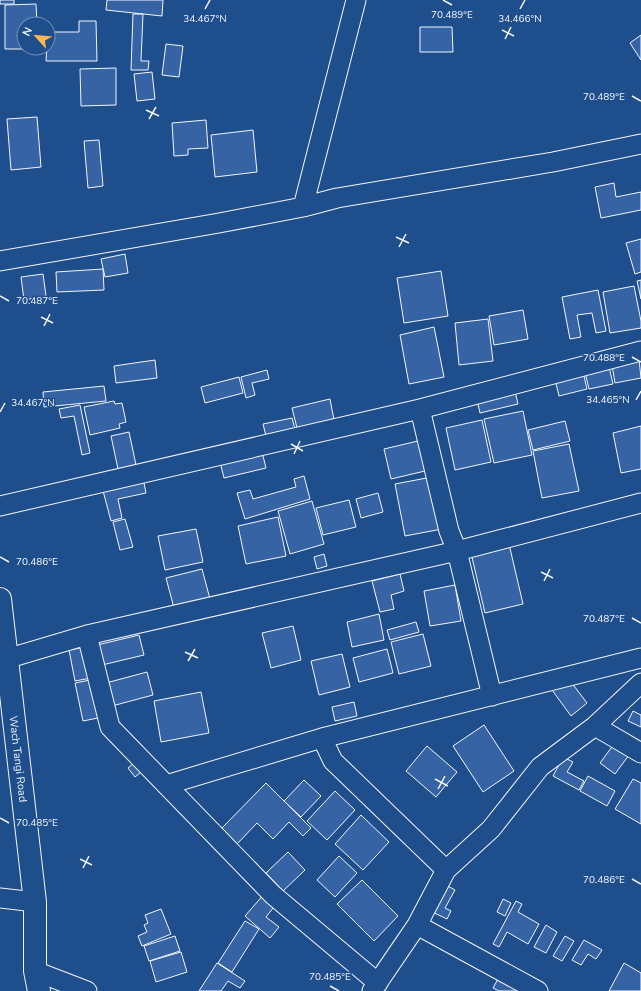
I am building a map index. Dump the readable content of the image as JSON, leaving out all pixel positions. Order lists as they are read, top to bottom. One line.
{"streets":{"main road":["Wach Tangi Road"]},"north":"top left","coordinates":["70.489°E","34.467°N","34.466°N","70.487°E","70.488°E","34.465°N","70.486°E","70.485°E"]}
